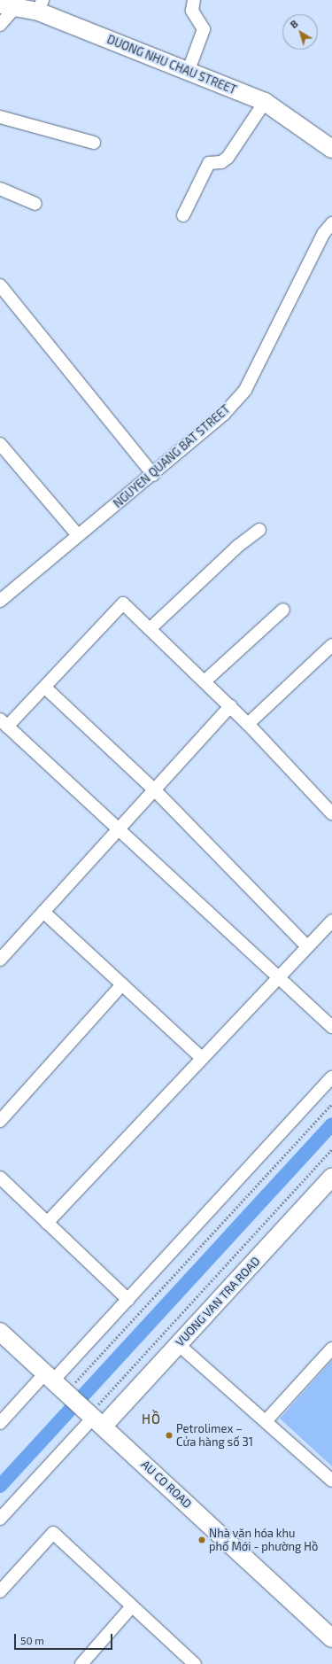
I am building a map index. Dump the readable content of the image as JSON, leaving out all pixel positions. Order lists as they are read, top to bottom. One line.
{"streets":{"main road":["DUONG NHU CHAU STREET","VUONG VAN TRA ROAD","AU CO ROAD"],"street":["NGUYEN QUANG BAT STREET"]},"crossings":[["VUONG VAN TRA ROAD","AU CO ROAD"]],"districts":["HỒ"],"places":["Petrolimex – Cửa hàng số 31","Nhà văn hóa khu phố Mới - phường Hồ"],"scale_bar":"50 m","north":"top left"}
